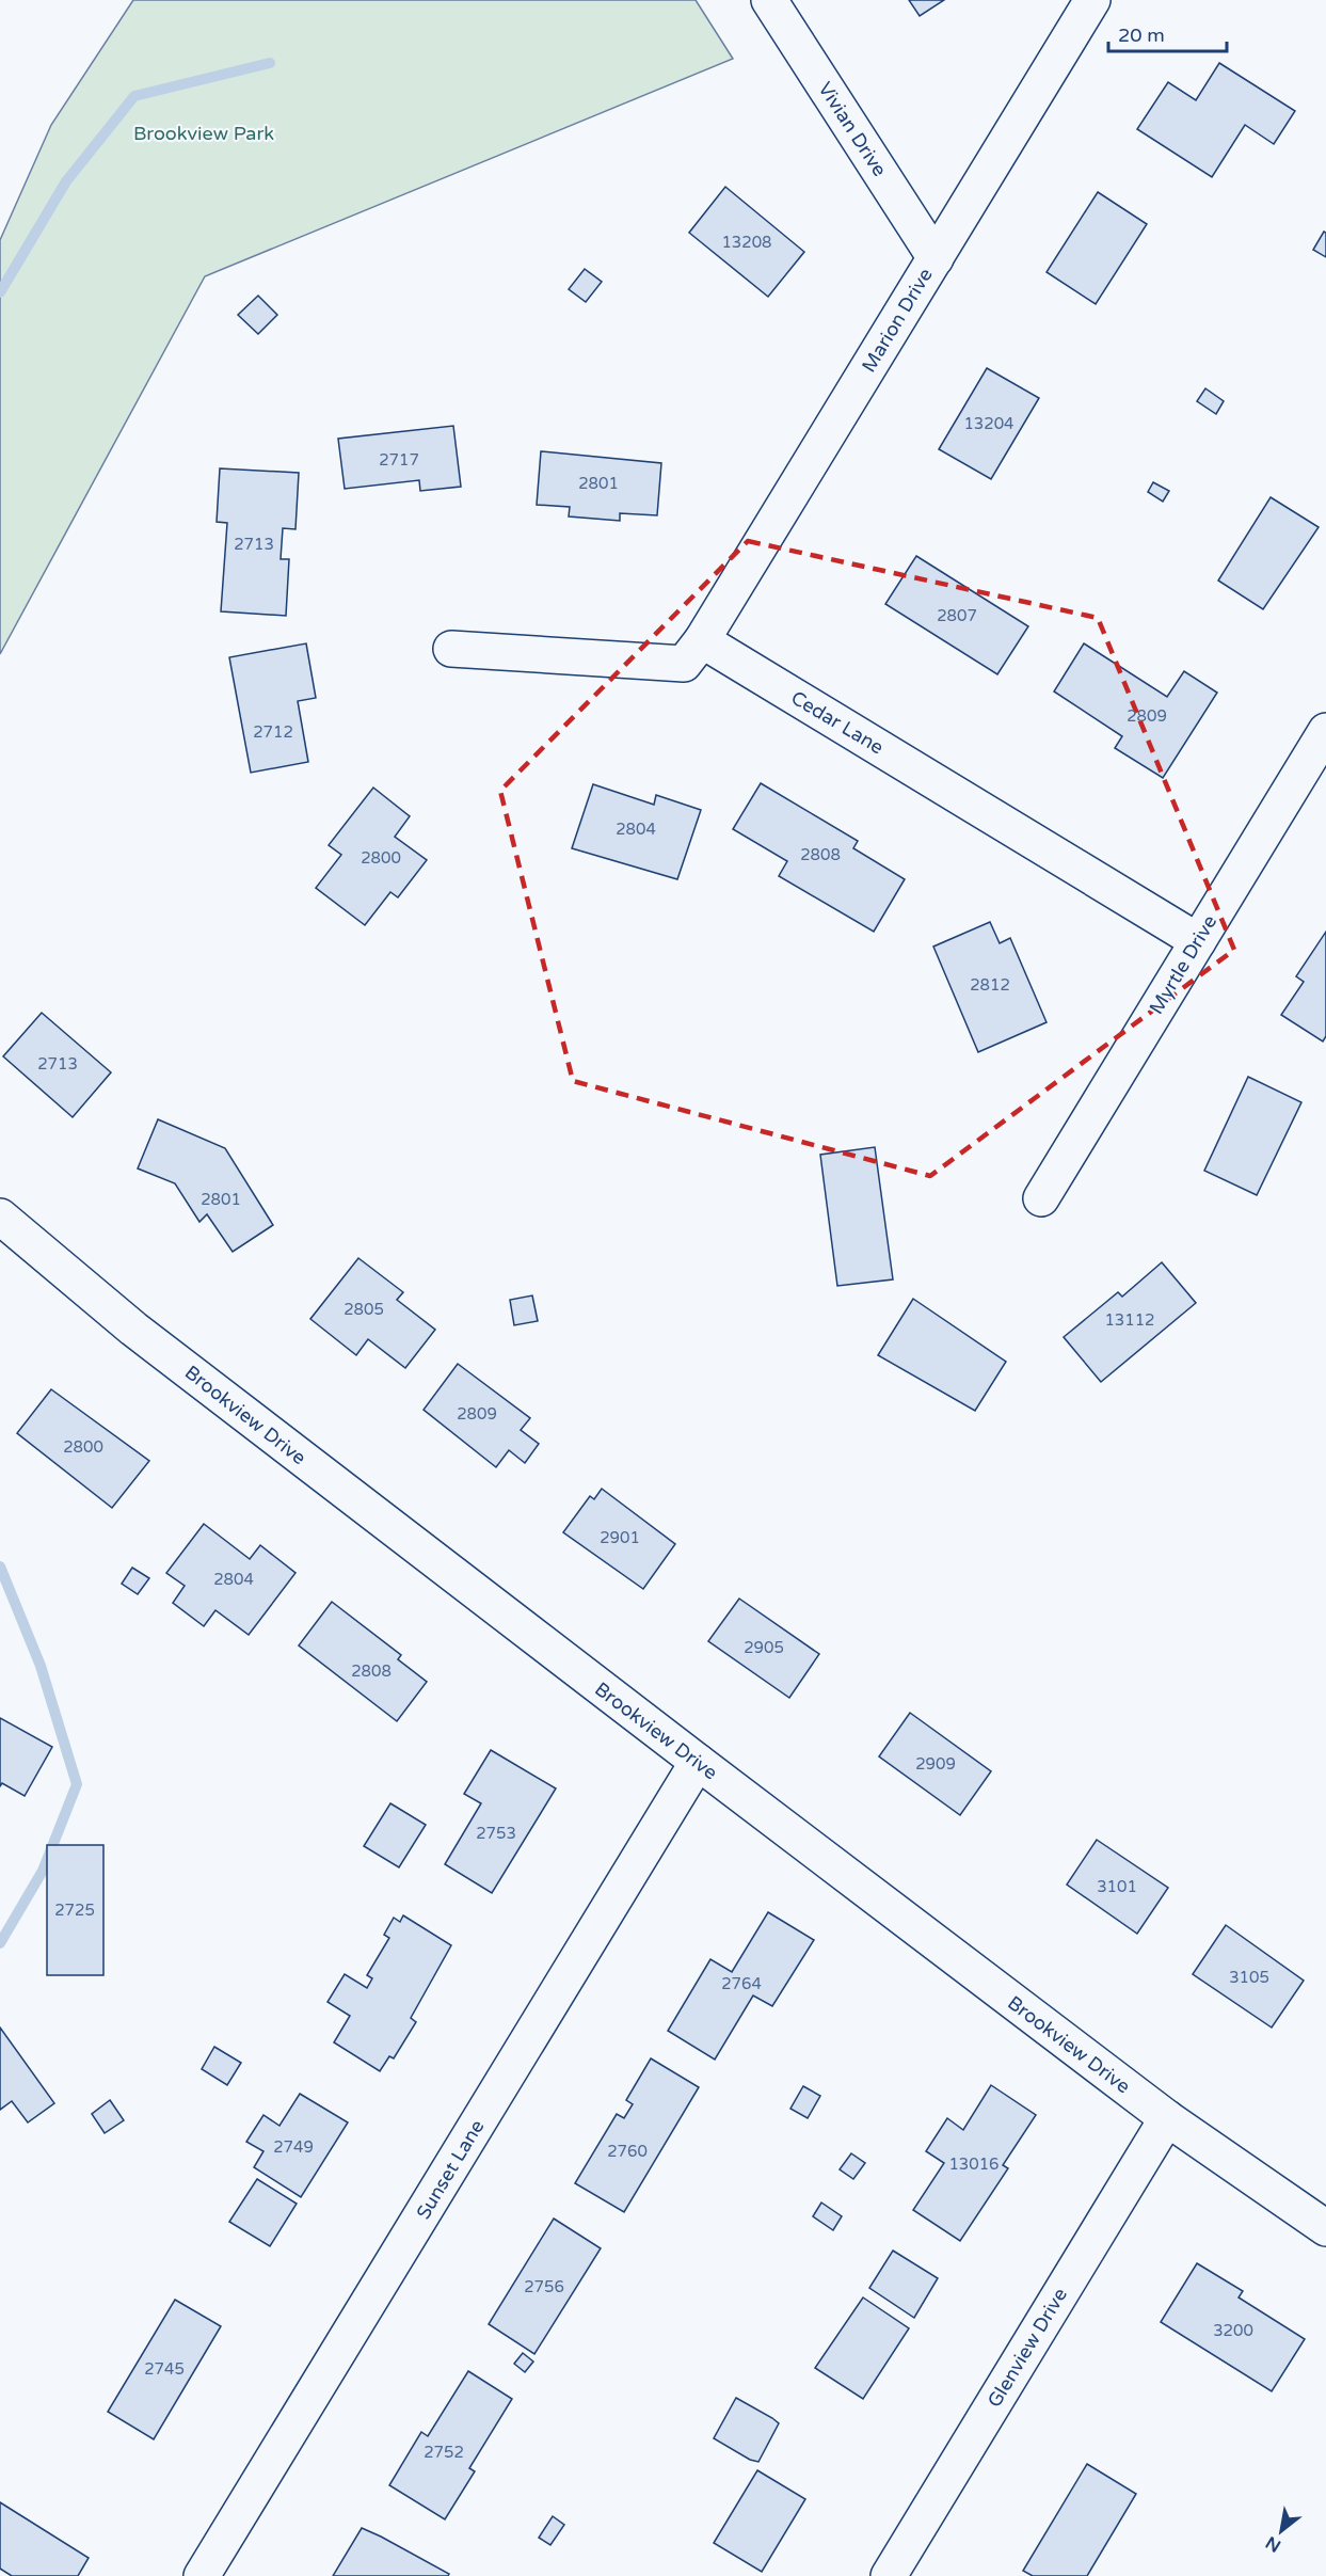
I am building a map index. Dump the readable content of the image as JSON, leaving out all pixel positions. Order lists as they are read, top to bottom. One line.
{"streets":{"street":["Vivian Drive","Marion Drive","Cedar Lane","Myrtle Drive","Brookview Drive","Sunset Lane","Glenview Drive"]},"crossings":[["Vivian Drive","Marion Drive"],["Marion Drive","Cedar Lane"],["Cedar Lane","Myrtle Drive"],["Brookview Drive","Sunset Lane"],["Brookview Drive","Glenview Drive"]],"parks":["Brookview Park"],"house_numbers":["13208","13204","2717","2801","2713","2807","2809","2712","2804","2808","2800","2812","2713","2801","2805","13112","2809","2800","2901","2804","2905","2808","2909","2753","3101","2725","3105","2764","2749","2760","13016","2756","3200","2745","2752"],"scale_bar":"20 m","north":"bottom left"}
